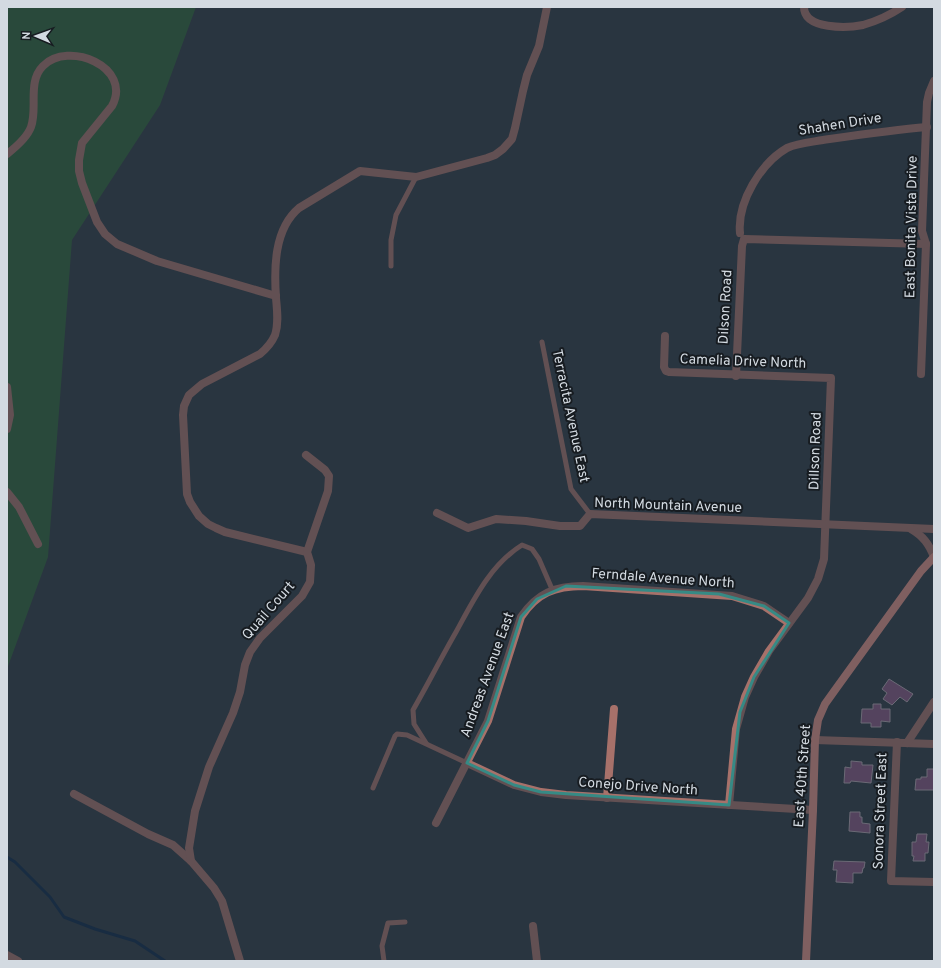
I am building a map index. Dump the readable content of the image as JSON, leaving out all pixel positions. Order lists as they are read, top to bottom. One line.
{"streets":{"main road":["East 40th Street"],"street":["Shahen Drive","East Bonita Vista Drive","Dilson Road","Camelia Drive North","Dillson Road","North Mountain Avenue","Ferndale Avenue North","Quail Court","Andreas Avenue East","Conejo Drive North","Sonora Street East"],"lane":["Terracita Avenue East"]},"crossings":[["Shahen Drive","East Bonita Vista Drive"],["Shahen Drive","Dilson Road"],["Dilson Road","Camelia Drive North"],["Camelia Drive North","Dillson Road"],["Terracita Avenue East","North Mountain Avenue"],["Dillson Road","North Mountain Avenue"],["Dillson Road","Ferndale Avenue North"],["Dillson Road","Conejo Drive North"],["Ferndale Avenue North","Andreas Avenue East"],["Andreas Avenue East","Conejo Drive North"],["East 40th Street","Conejo Drive North"]],"north":"left"}
